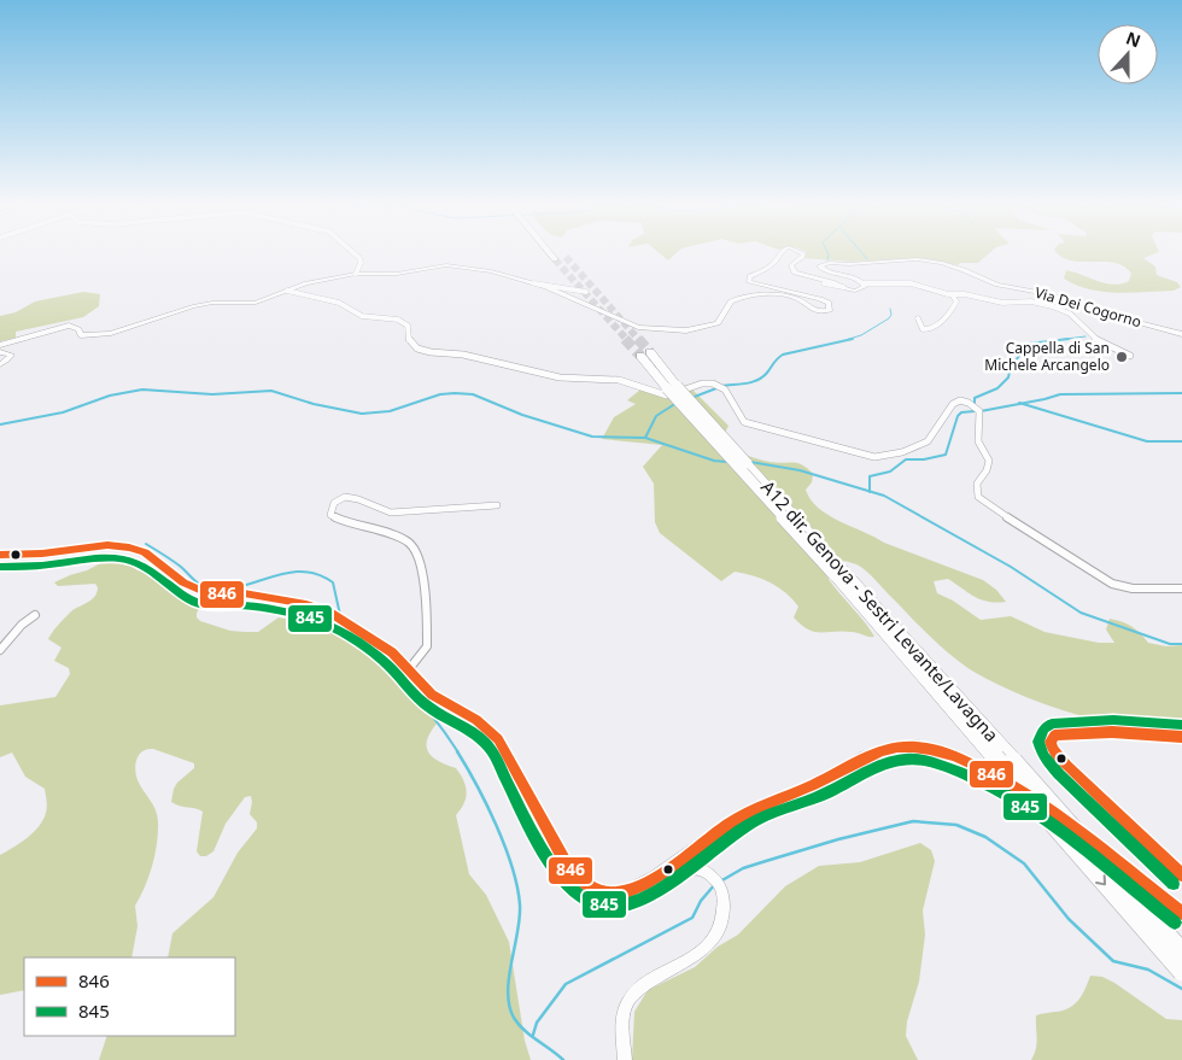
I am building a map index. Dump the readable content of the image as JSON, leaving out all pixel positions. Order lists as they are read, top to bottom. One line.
{"streets":{"highway":["A12 dir. Genova - Sestri Levante/Lavagna"],"street":["Via Dei Cogorno"]},"places":["Cappella di San Michele Arcangelo"],"lines":["transit line 846","transit line 845"],"legend":["846","845"],"north":"top"}
